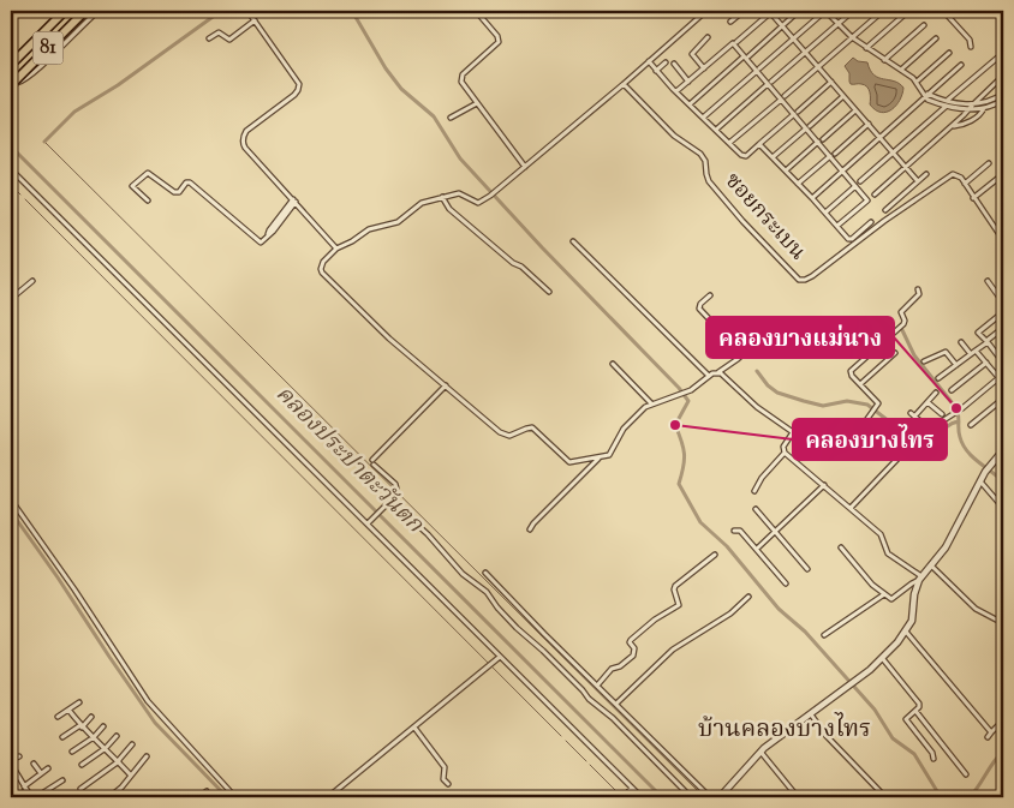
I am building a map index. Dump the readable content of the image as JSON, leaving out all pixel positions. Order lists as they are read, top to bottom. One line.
{"streets":{"highway":["81"],"street":["ซอยกระเบน"]},"districts":["บ้านคลองบางไทร"],"water":["คลองประปาตะวันตก"],"places":["คลองบางแม่นาง","คลองบางไทร"]}
